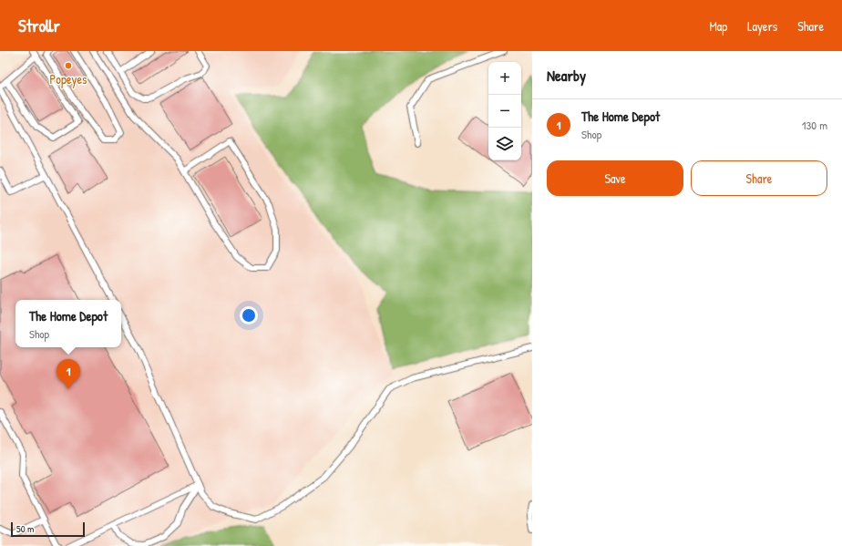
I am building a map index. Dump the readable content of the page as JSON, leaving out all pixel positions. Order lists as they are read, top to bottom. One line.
{"places":["Popeyes"],"scale_bar":"50 m","page":{"header":"Strollr","nav":["Map","Layers","Share"],"heading":"Nearby","map_buttons":["+","−"],"list":[{"mark":"1","name":"The Home Depot","note":"Shop","value":"130 m"}],"buttons":["Save","Share"],"popup":["The Home Depot","Shop"],"pins":"1","scale":"50 m"}}
